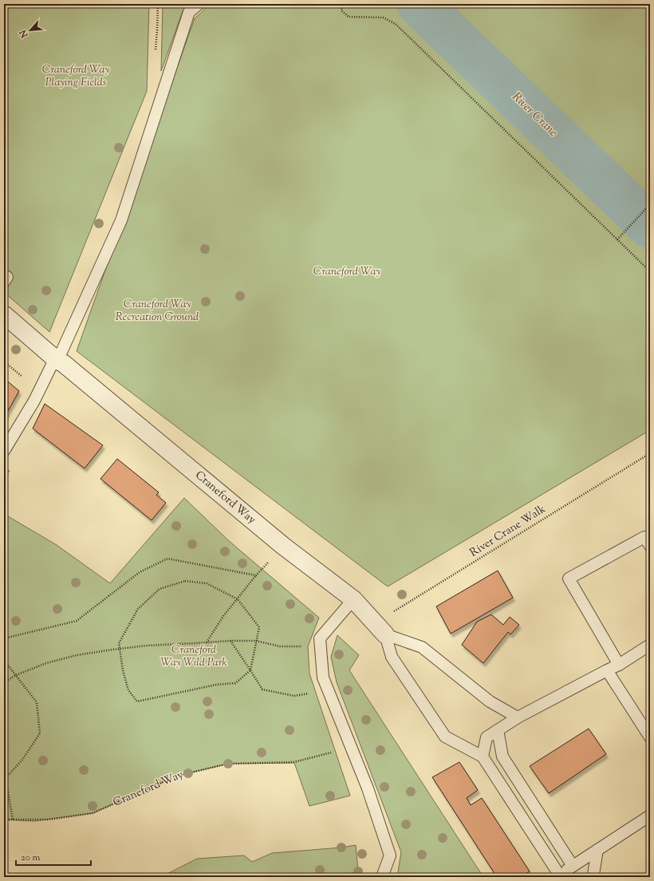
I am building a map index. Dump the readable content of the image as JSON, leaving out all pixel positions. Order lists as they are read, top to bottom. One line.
{"streets":{"street":["Craneford Way"],"path":["River Crane Walk"]},"crossings":[["Craneford Way","River Crane Walk"]],"water":["River Crane"],"parks":["Craneford Way Playing Fields","Craneford Way","Craneford Way Recreation Ground","Craneford Way Wild Park"],"scale_bar":"20 m","north":"bottom left"}
